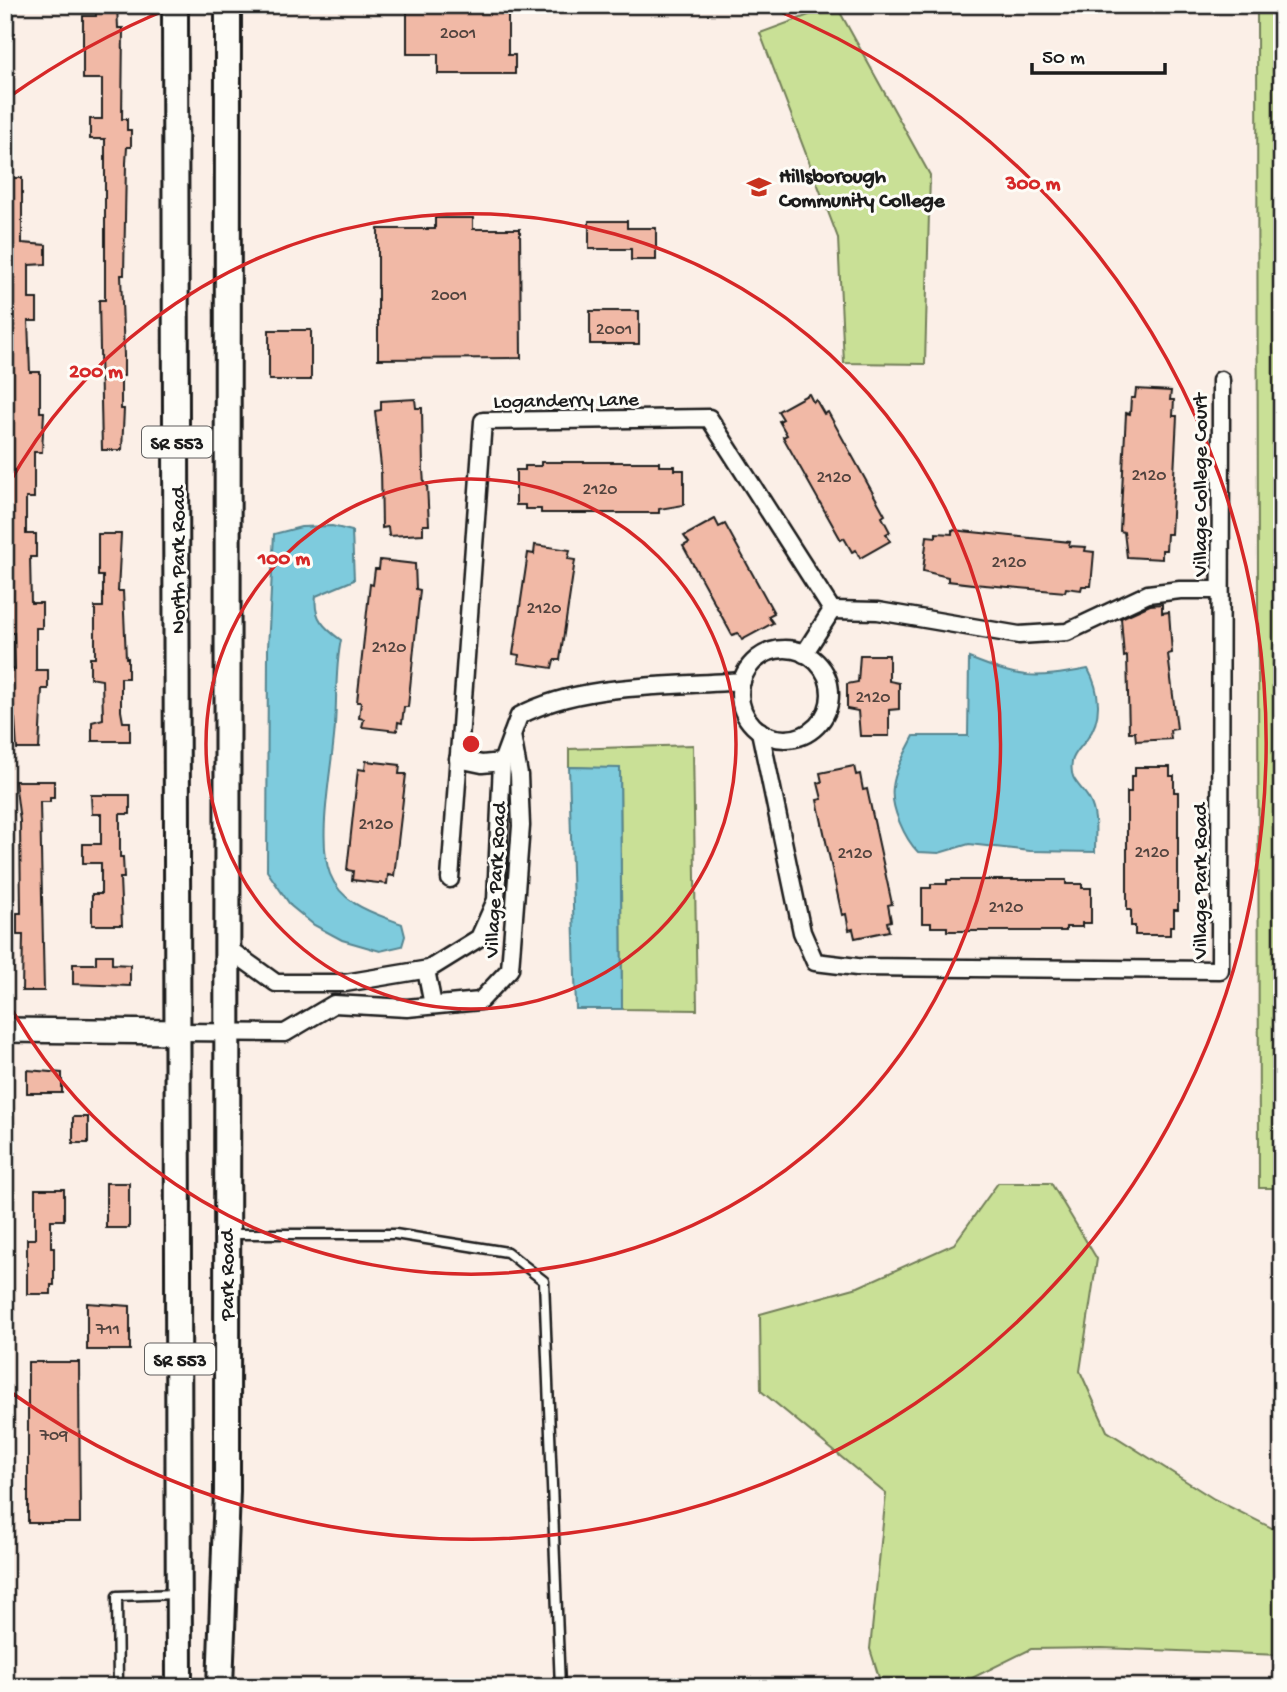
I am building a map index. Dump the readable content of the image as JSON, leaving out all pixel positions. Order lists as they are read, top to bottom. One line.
{"streets":{"main road":["SR 553","North Park Road","Park Road"],"street":["Loganderry Lane","Village College Court","Village Park Road"]},"crossings":[["SR 553","North Park Road"],["SR 553","Village Park Road"],["SR 553","Park Road"],["Village College Court","Village Park Road"]],"places":{"school or university":["Hillsborough Community College"]},"house_numbers":["2001","2001","2001","2120","2120","2120","2120","2120","2120","2120","2120","2120","2120","2120","711","709"],"scale_bar":"50 m","rings":["300 m","200 m","100 m"]}
